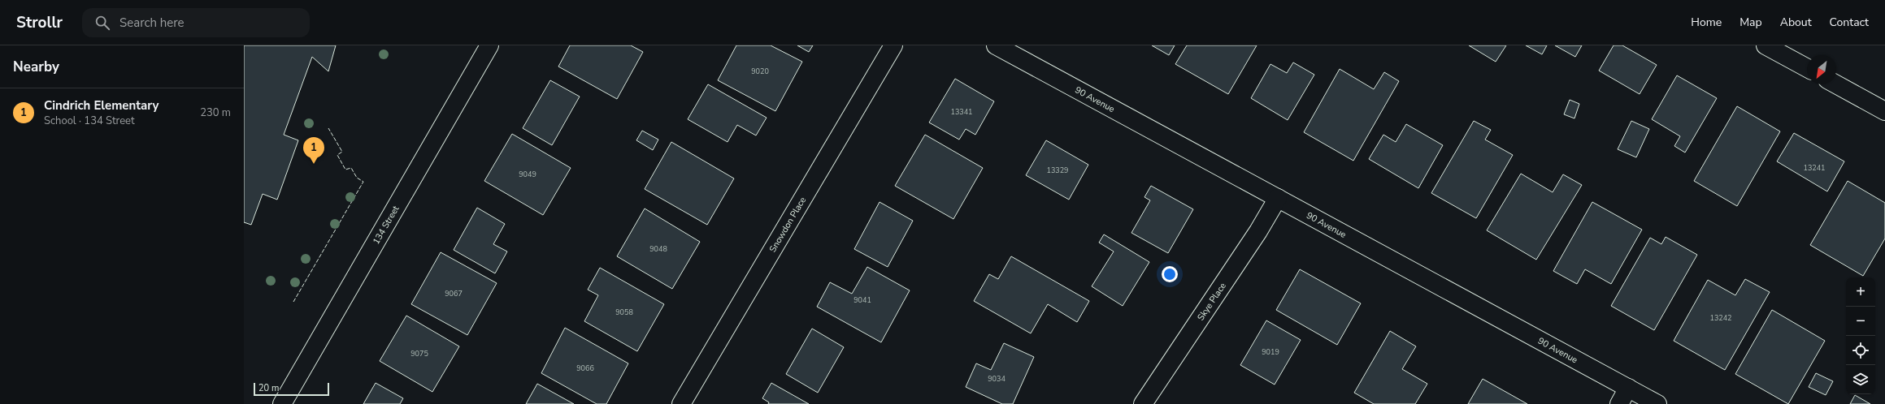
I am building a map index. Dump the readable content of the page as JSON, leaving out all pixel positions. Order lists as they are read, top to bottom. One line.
{"streets":{"street":["90 Avenue","134 Street","Snowdon Place","Skye Place"]},"crossings":[["90 Avenue","Skye Place"]],"house_numbers":["9020","13341","13241","13329","9049","9048","9067","9041","9058","13242","9019","9075","9066","9034"],"scale_bar":"20 m","north":"bottom left","page":{"header":"Strollr","search":"Search here","nav":["Home","Map","About","Contact"],"heading":"Nearby","list":[{"mark":"1","name":"Cindrich Elementary","note":"School · 134 Street","value":"230 m"}],"pins":"1","map_buttons":["+","−"],"scale":"20 m"}}
